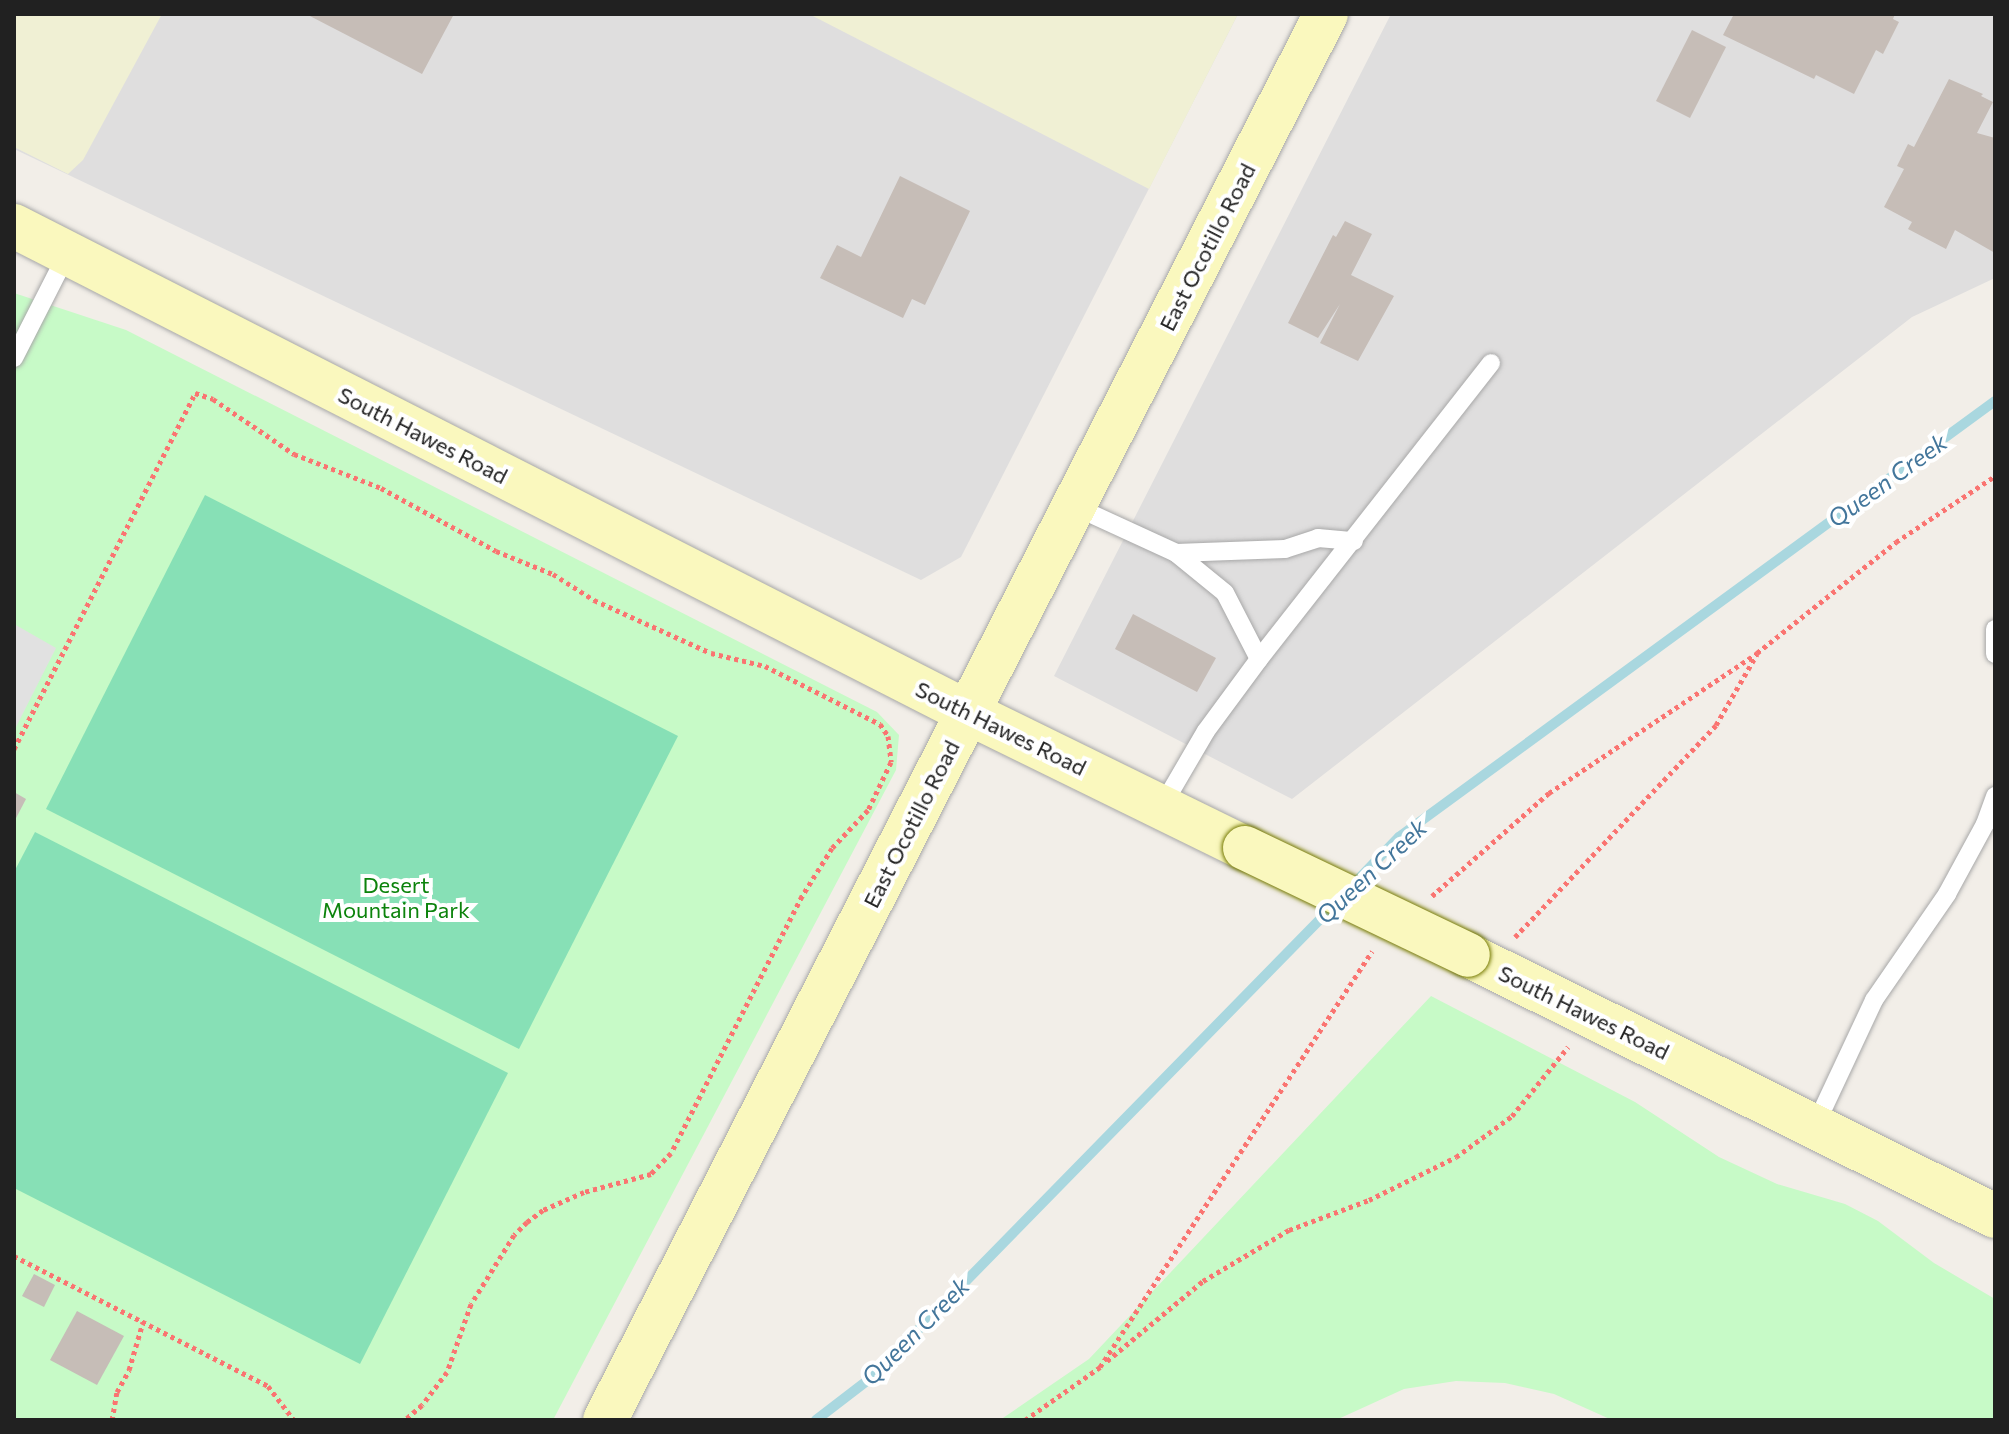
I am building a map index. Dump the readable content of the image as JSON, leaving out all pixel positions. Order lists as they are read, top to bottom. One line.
{"streets":{"main road":["East Ocotillo Road","South Hawes Road"]},"crossings":[["East Ocotillo Road","South Hawes Road"]],"water":["Queen Creek"],"parks":["Desert Mountain Park"]}
